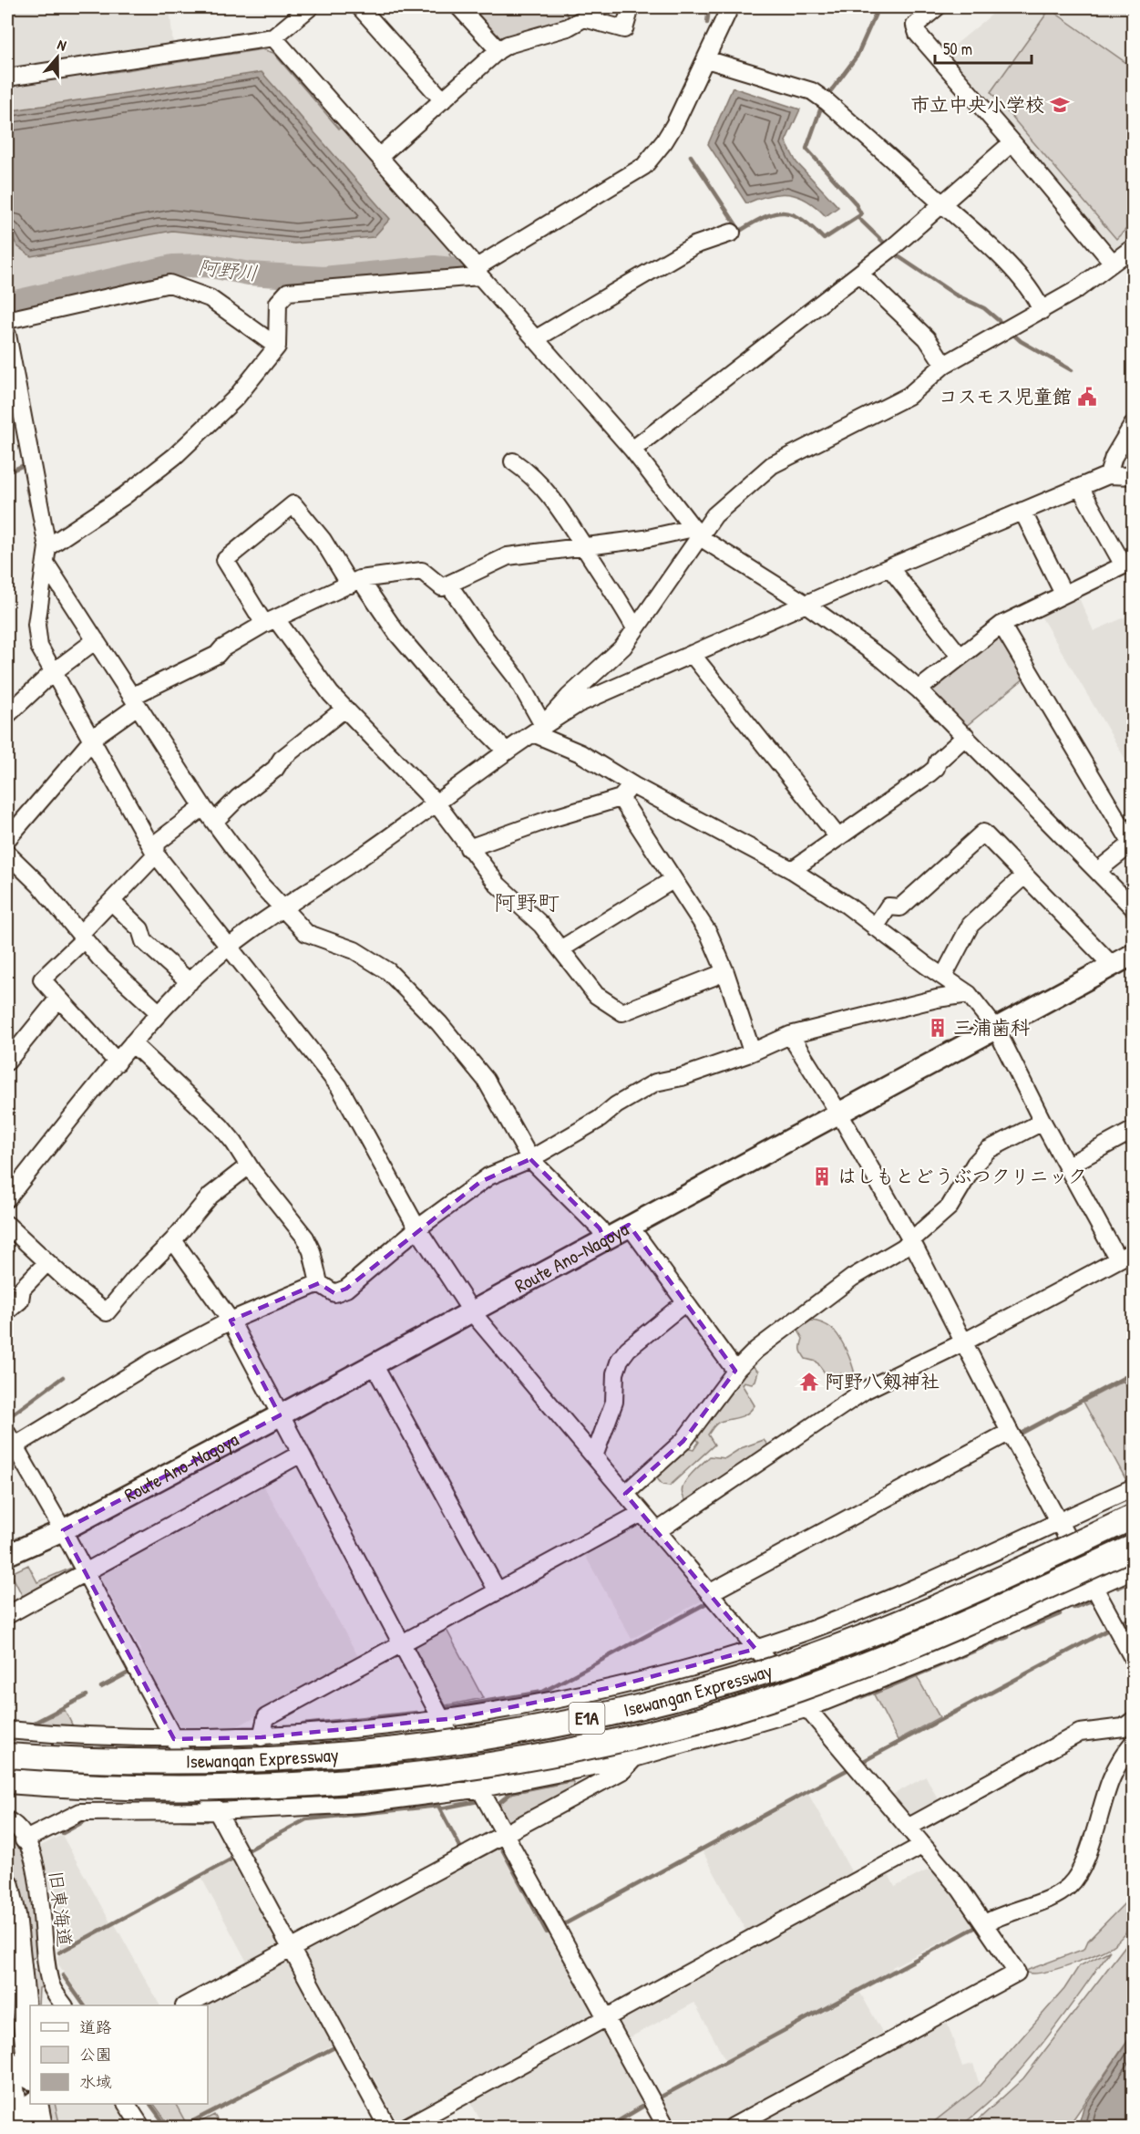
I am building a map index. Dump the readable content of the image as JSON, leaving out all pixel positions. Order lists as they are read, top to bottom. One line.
{"streets":{"highway":["Isewangan Expressway","E1A"],"main road":["Route Ano-Nagoya"],"street":["旧東海道"]},"districts":["阿野町"],"water":["阿野川"],"places":{"school or university":["市立中央小学校"],"public building":["コスモス児童館"],"building":["三浦歯科","はしもとどうぶつクリニック"],"temple":["阿野八剱神社"]},"legend":["道路","公園","水域"],"scale_bar":"50 m","north":"top"}
